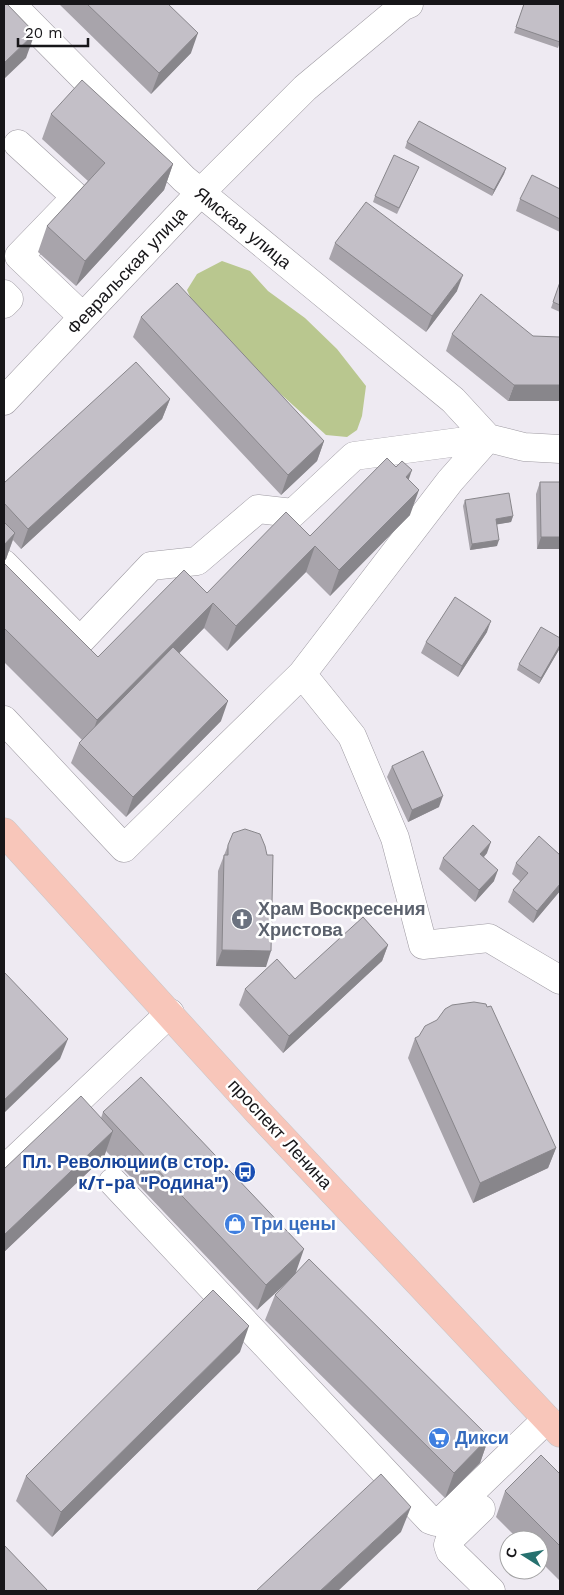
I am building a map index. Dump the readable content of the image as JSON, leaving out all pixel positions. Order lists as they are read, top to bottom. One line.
{"streets":{"main road":["проспект Ленина"],"street":["Ямская улица","Февральская улица"]},"crossings":[["Ямская улица","Февральская улица"]],"places":{"church":["Храм Воскресения Христова"],"bus stop":["Пл. Революции(в стор. к/т-ра \"Родина\")"],"shop":["Три цены"],"supermarket":["Дикси"]},"scale_bar":"20 m","north":"left"}
